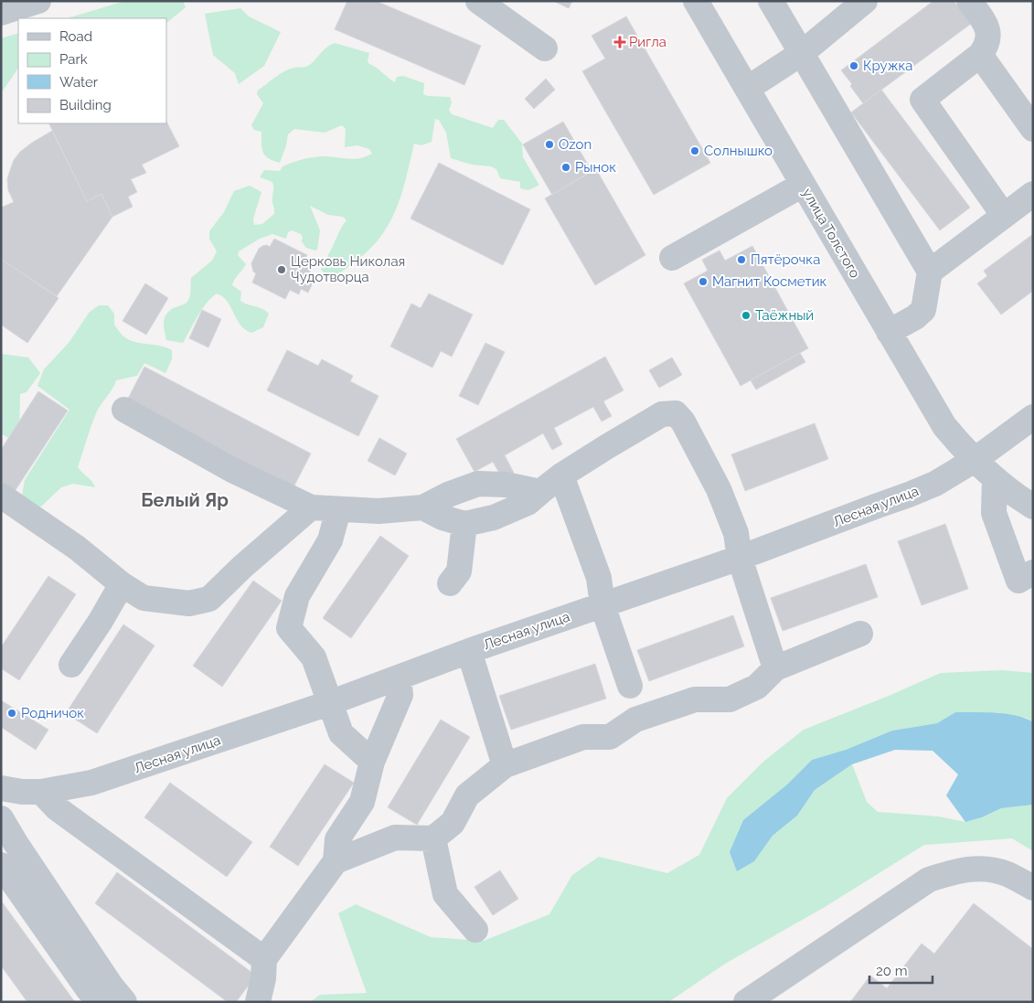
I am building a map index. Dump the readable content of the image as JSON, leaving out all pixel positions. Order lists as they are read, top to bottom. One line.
{"streets":{"street":["улица Толстого","Лесная улица"]},"crossings":[["улица Толстого","Лесная улица"]],"districts":["Белый Яр"],"places":{"health":["Ригла"],"other":["Кружка","Ozon","Солнышко","Рынок","Пятёрочка","Церковь Николая Чудотворца","Магнит Косметик","Таёжный","Родничок"]},"legend":["Road","Park","Water","Building"],"scale_bar":"20 m"}
